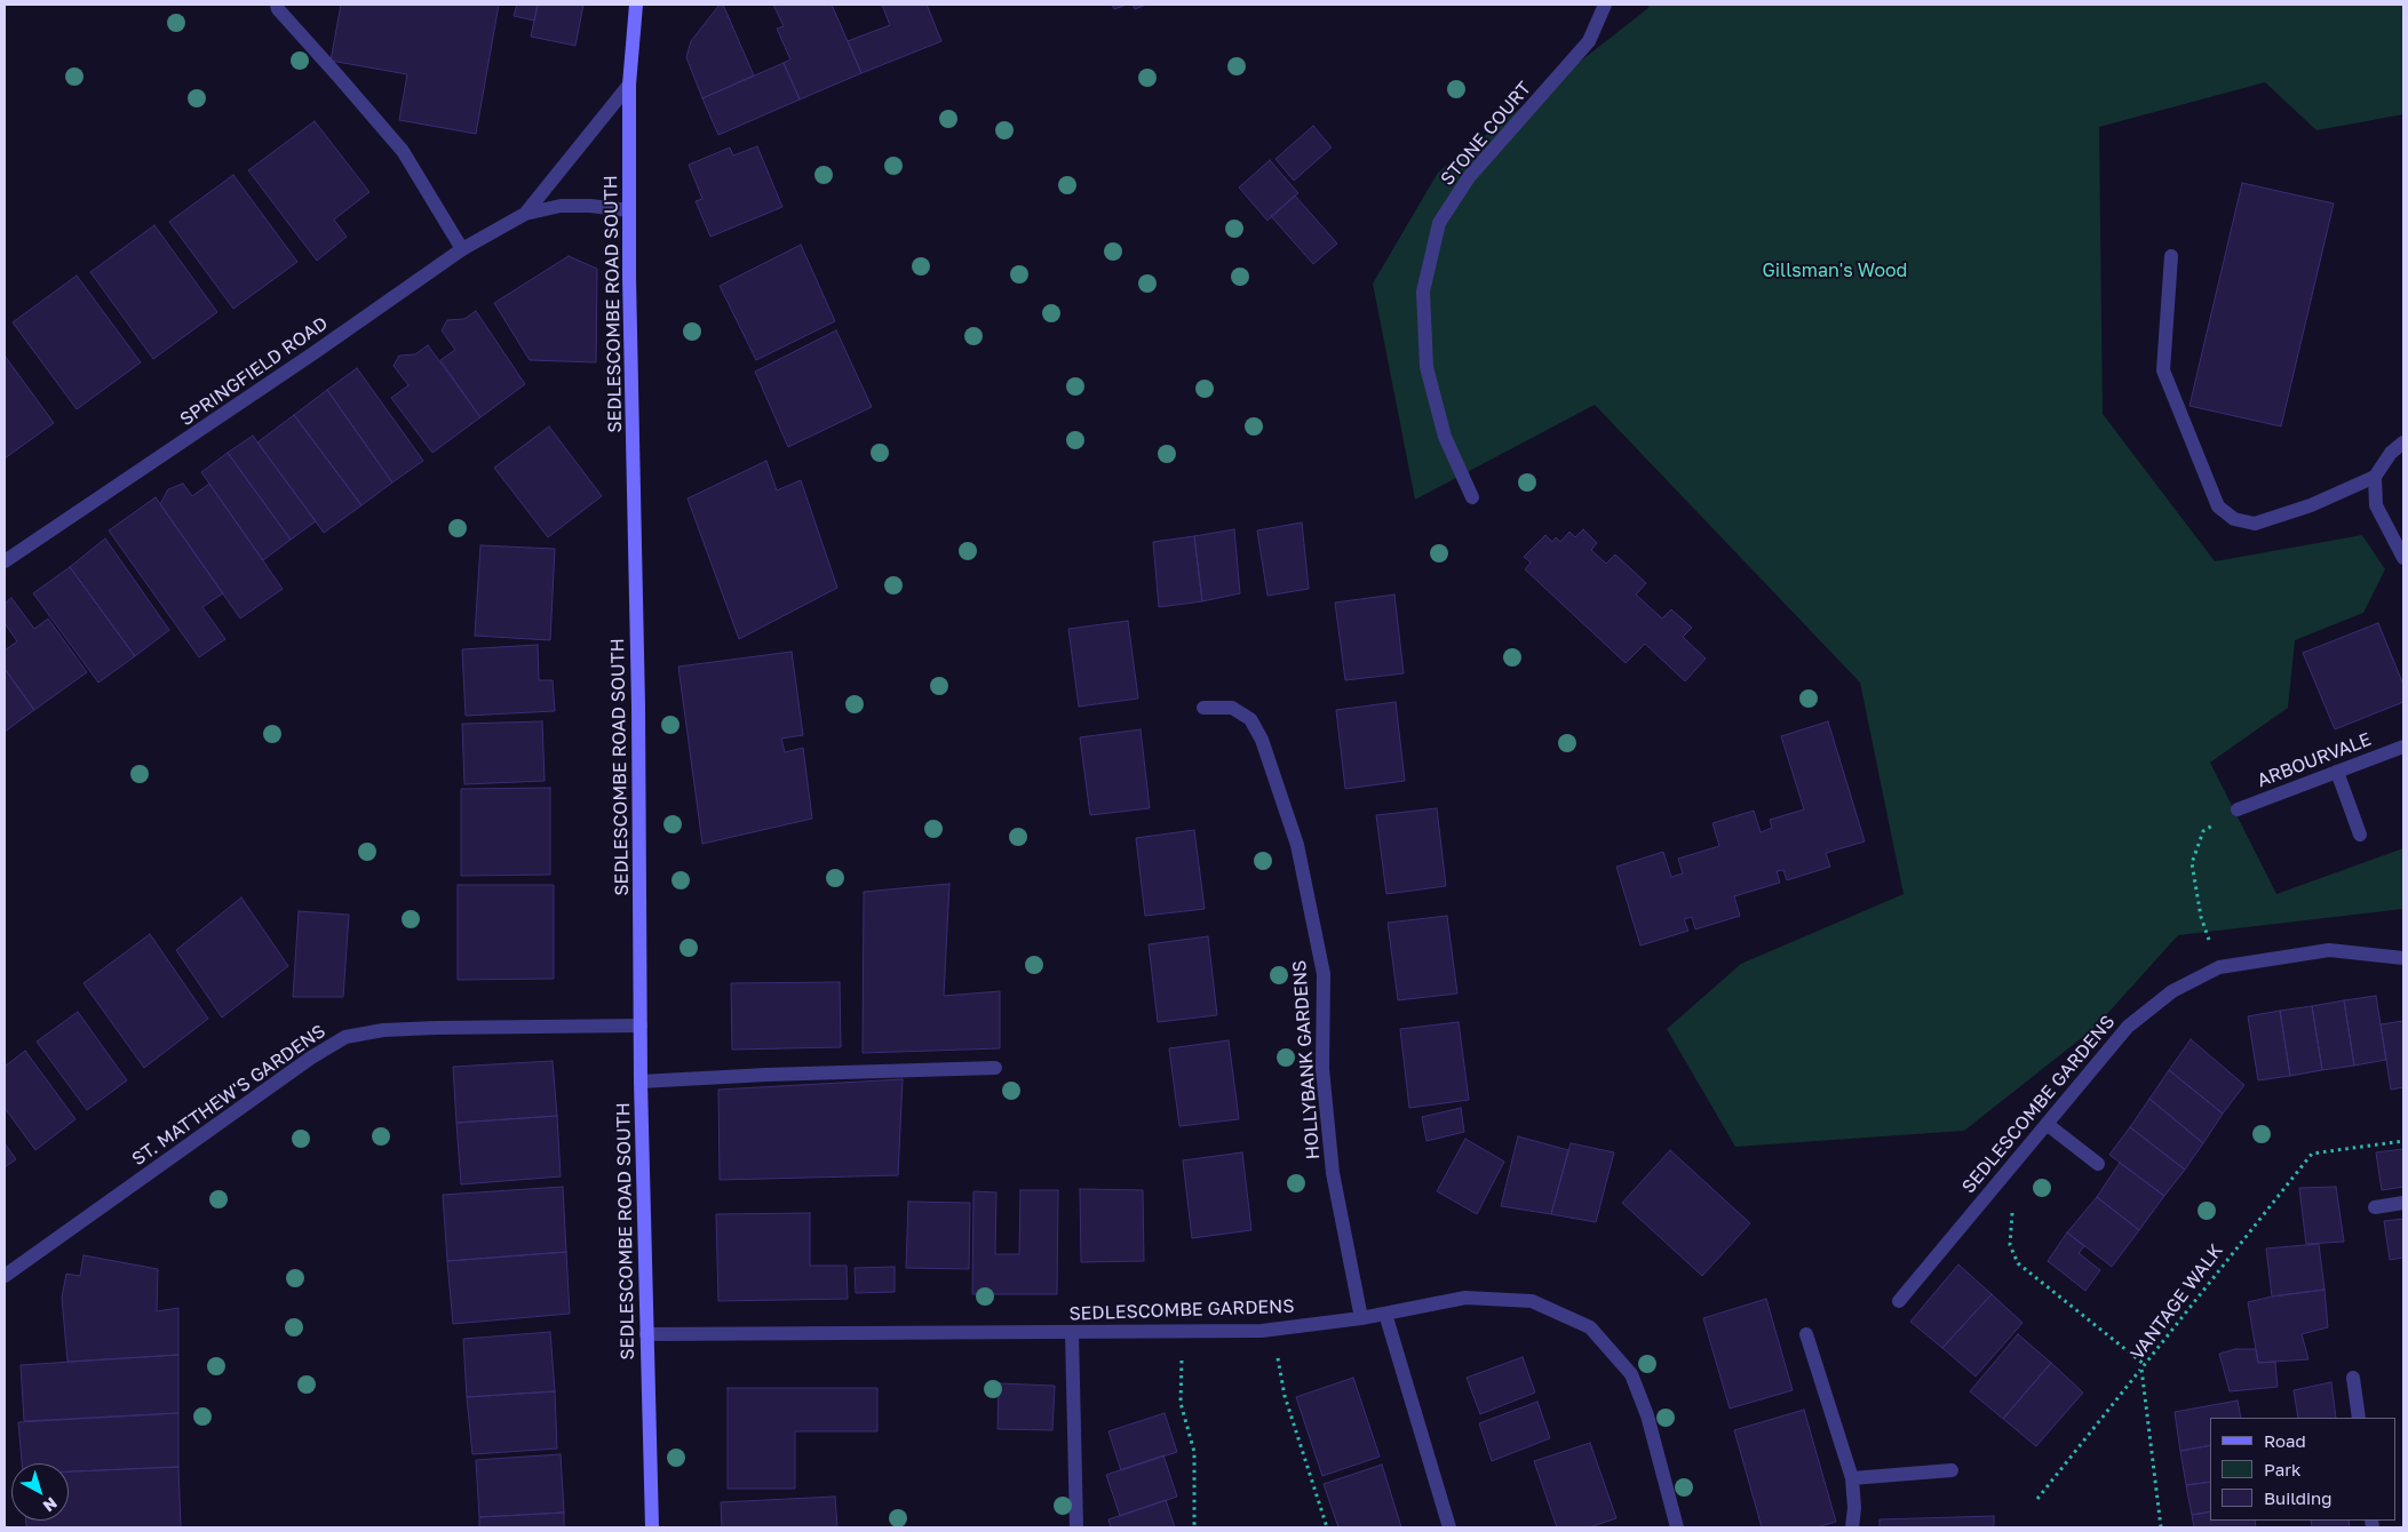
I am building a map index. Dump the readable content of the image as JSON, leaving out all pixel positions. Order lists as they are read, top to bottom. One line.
{"streets":{"street":["STONE COURT","SEDLESCOMBE ROAD SOUTH","SPRINGFIELD ROAD","ARBOURVALE","HOLLYBANK GARDENS","ST. MATTHEW'S GARDENS","SEDLESCOMBE GARDENS"],"path":["VANTAGE WALK"]},"crossings":[["SEDLESCOMBE ROAD SOUTH","SPRINGFIELD ROAD"],["SEDLESCOMBE ROAD SOUTH","ST. MATTHEW'S GARDENS"],["SEDLESCOMBE ROAD SOUTH","SEDLESCOMBE GARDENS"],["HOLLYBANK GARDENS","SEDLESCOMBE GARDENS"]],"parks":["Gillsman's Wood"],"legend":["Road","Park","Building"],"north":"bottom right"}
